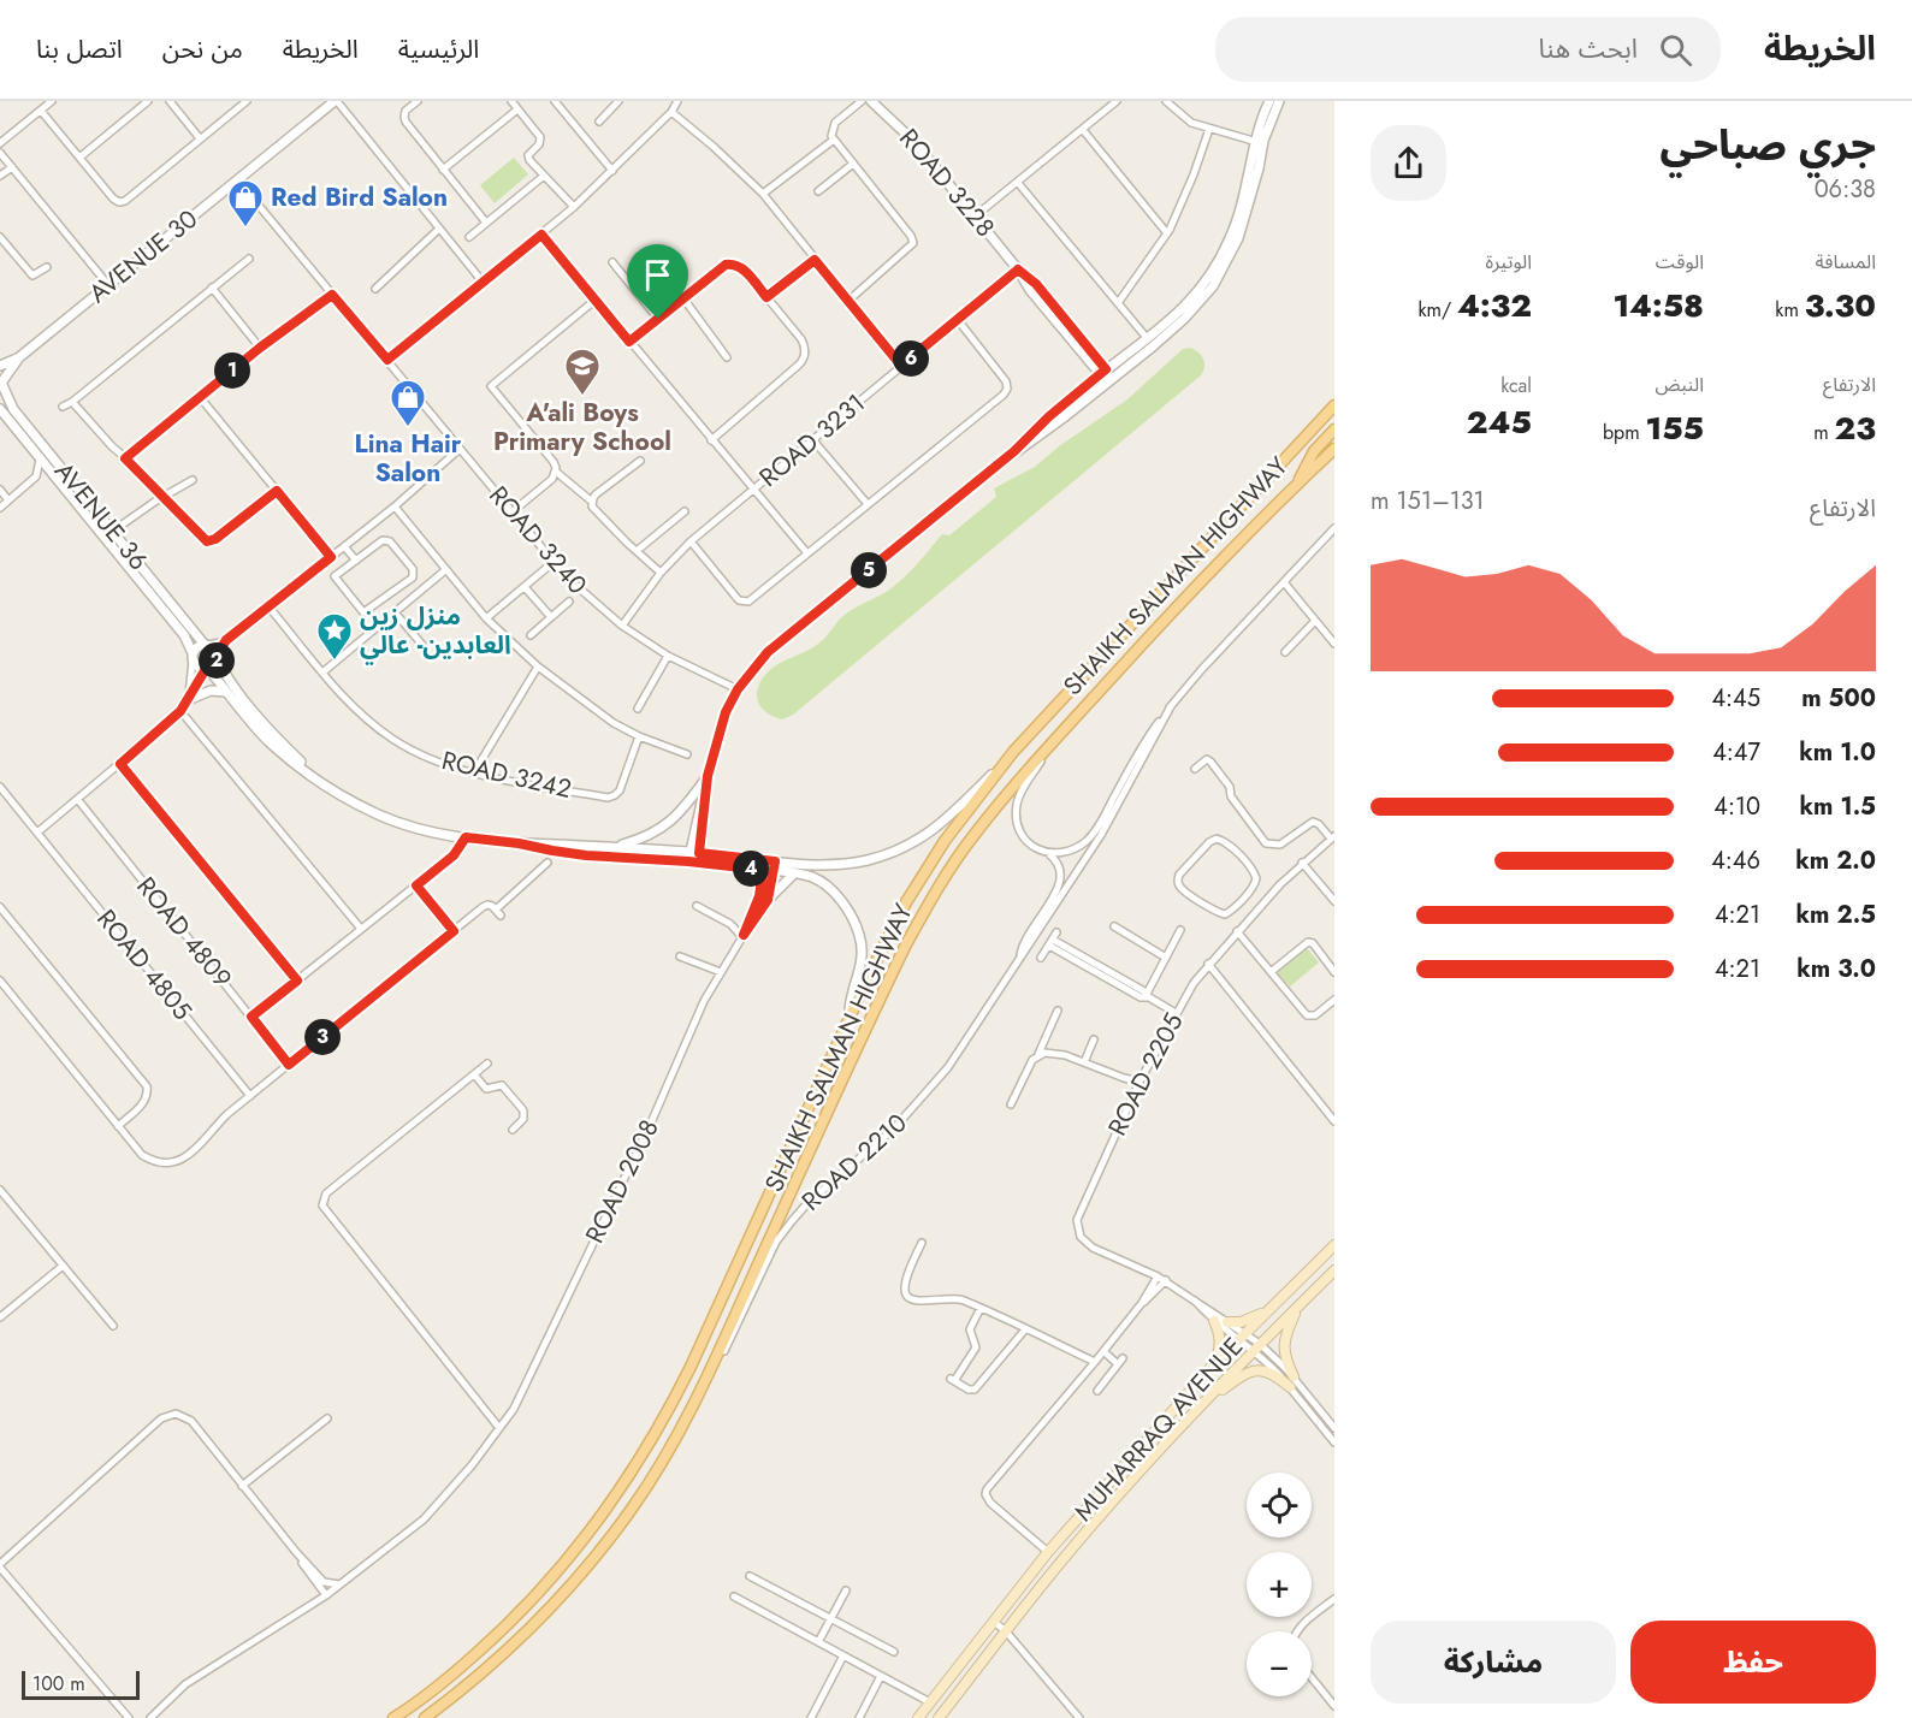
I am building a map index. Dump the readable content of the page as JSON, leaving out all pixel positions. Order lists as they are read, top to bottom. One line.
{"streets":{"main road":["SHAIKH SALMAN HIGHWAY","MUHARRAQ AVENUE"],"street":["ROAD 3228","AVENUE 30","ROAD 3231","AVENUE 36","ROAD 3240","ROAD 3242","ROAD 4809","ROAD 4805","ROAD 2205","ROAD 2210","ROAD 2008"]},"crossings":[["ROAD 3228","ROAD 3231"],["AVENUE 30","AVENUE 36"],["AVENUE 30","ROAD 3240"],["ROAD 3231","ROAD 3240"],["SHAIKH SALMAN HIGHWAY","ROAD 2210"],["ROAD 2205","MUHARRAQ AVENUE"]],"places":{"shop":["Red Bird Salon","Lina Hair Salon"],"school or university":["A'ali Boys Primary School"],"place":["منزل زين العابدين- عالي"]},"scale_bar":"100 m","page":{"header":"الخريطة","search":"ابحث هنا","nav":["الرئيسية","الخريطة","من نحن","اتصل بنا"],"heading":["جري صباحي","06:38"],"stats":[["المسافة","3.30 km"],["الوقت","14:58"],["الوتيرة","4:32 /km"],["الارتفاع","23 m"],["النبض","155 bpm"],["kcal","245"]],"pins":["6","1","5","2","4","3"],"chart":["الارتفاع","131–151 m"],"list":[{"name":"500 m","note":"4:45"},{"name":"1.0 km","note":"4:47"},{"name":"1.5 km","note":"4:10"},{"name":"2.0 km","note":"4:46"},{"name":"2.5 km","note":"4:21"},{"name":"3.0 km","note":"4:21"}],"map_buttons":["+","−"],"buttons":["حفظ","مشاركة"],"scale":"100 m"}}
